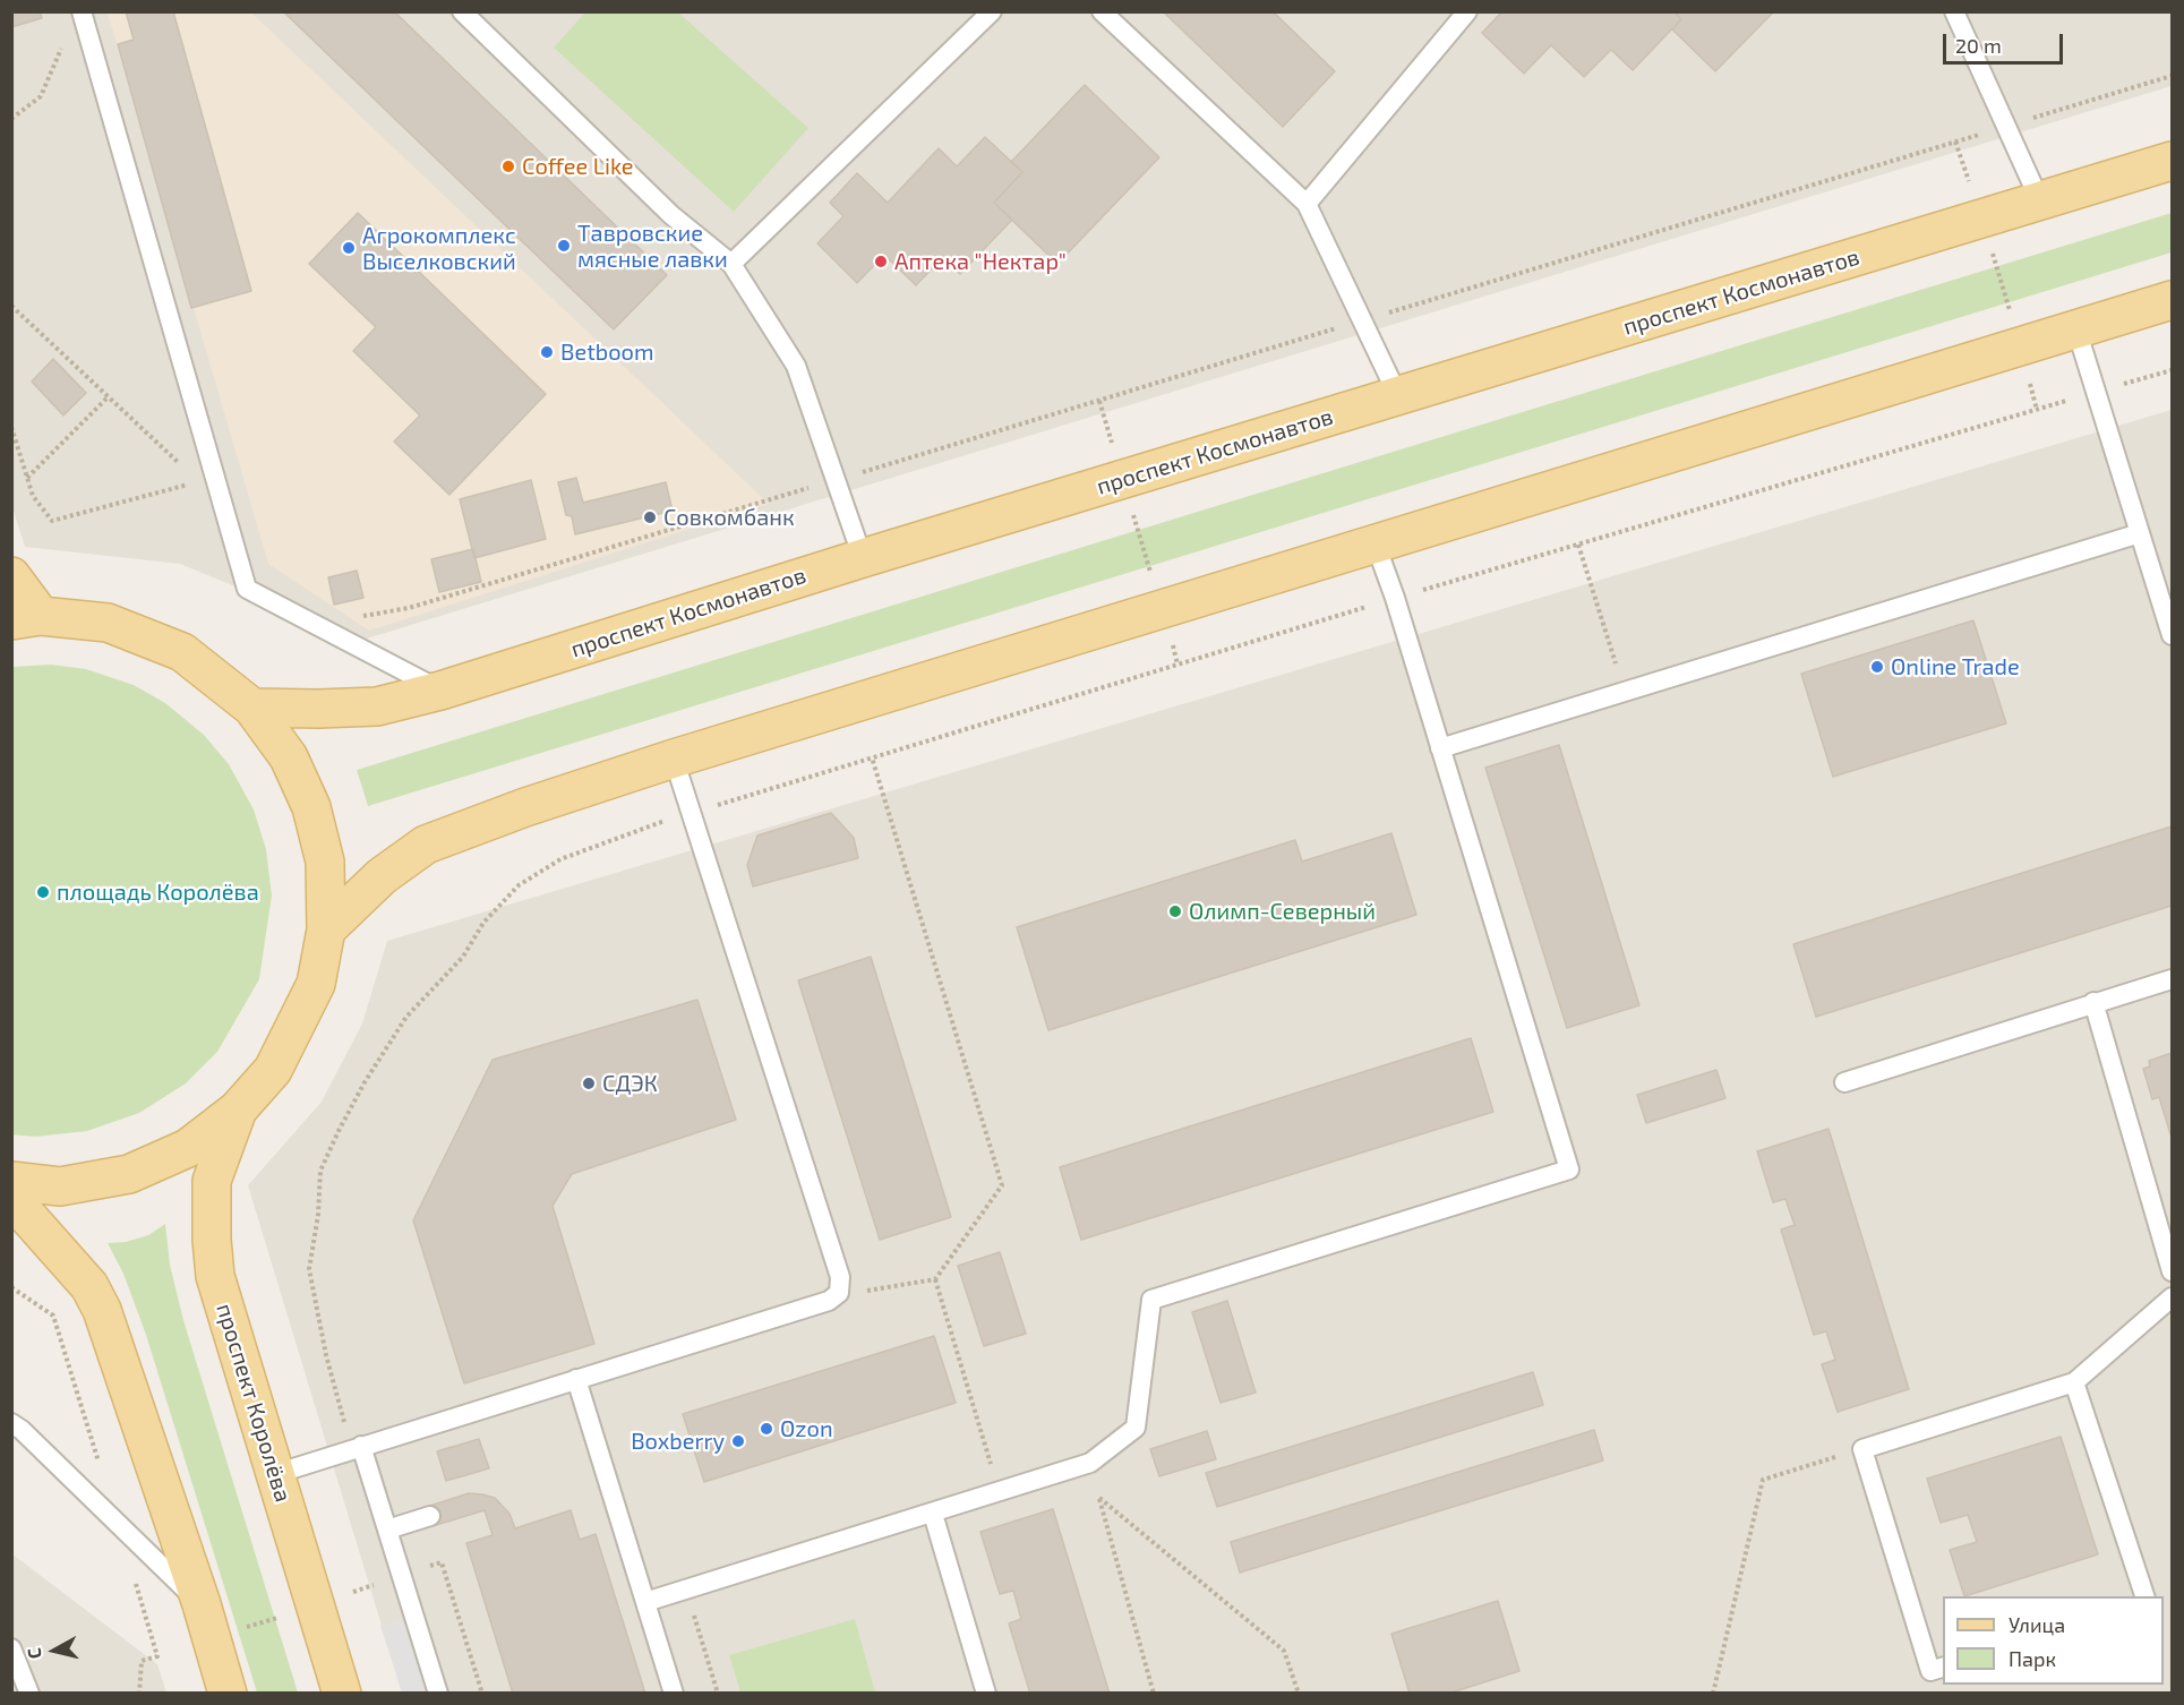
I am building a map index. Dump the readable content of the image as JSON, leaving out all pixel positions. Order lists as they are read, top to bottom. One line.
{"streets":{"main road":["проспект Космонавтов","проспект Королёва"]},"places":["Coffee Like","Тавровские мясные лавки","Агрокомплекс Выселковский","Аптека \"Нектар\"","Betboom","Совкомбанк","Online Trade","площадь Королёва","Олимп-Северный","СДЭК","Ozon","Boxberry"],"legend":["Улица","Парк"],"scale_bar":"20 m","north":"left"}
